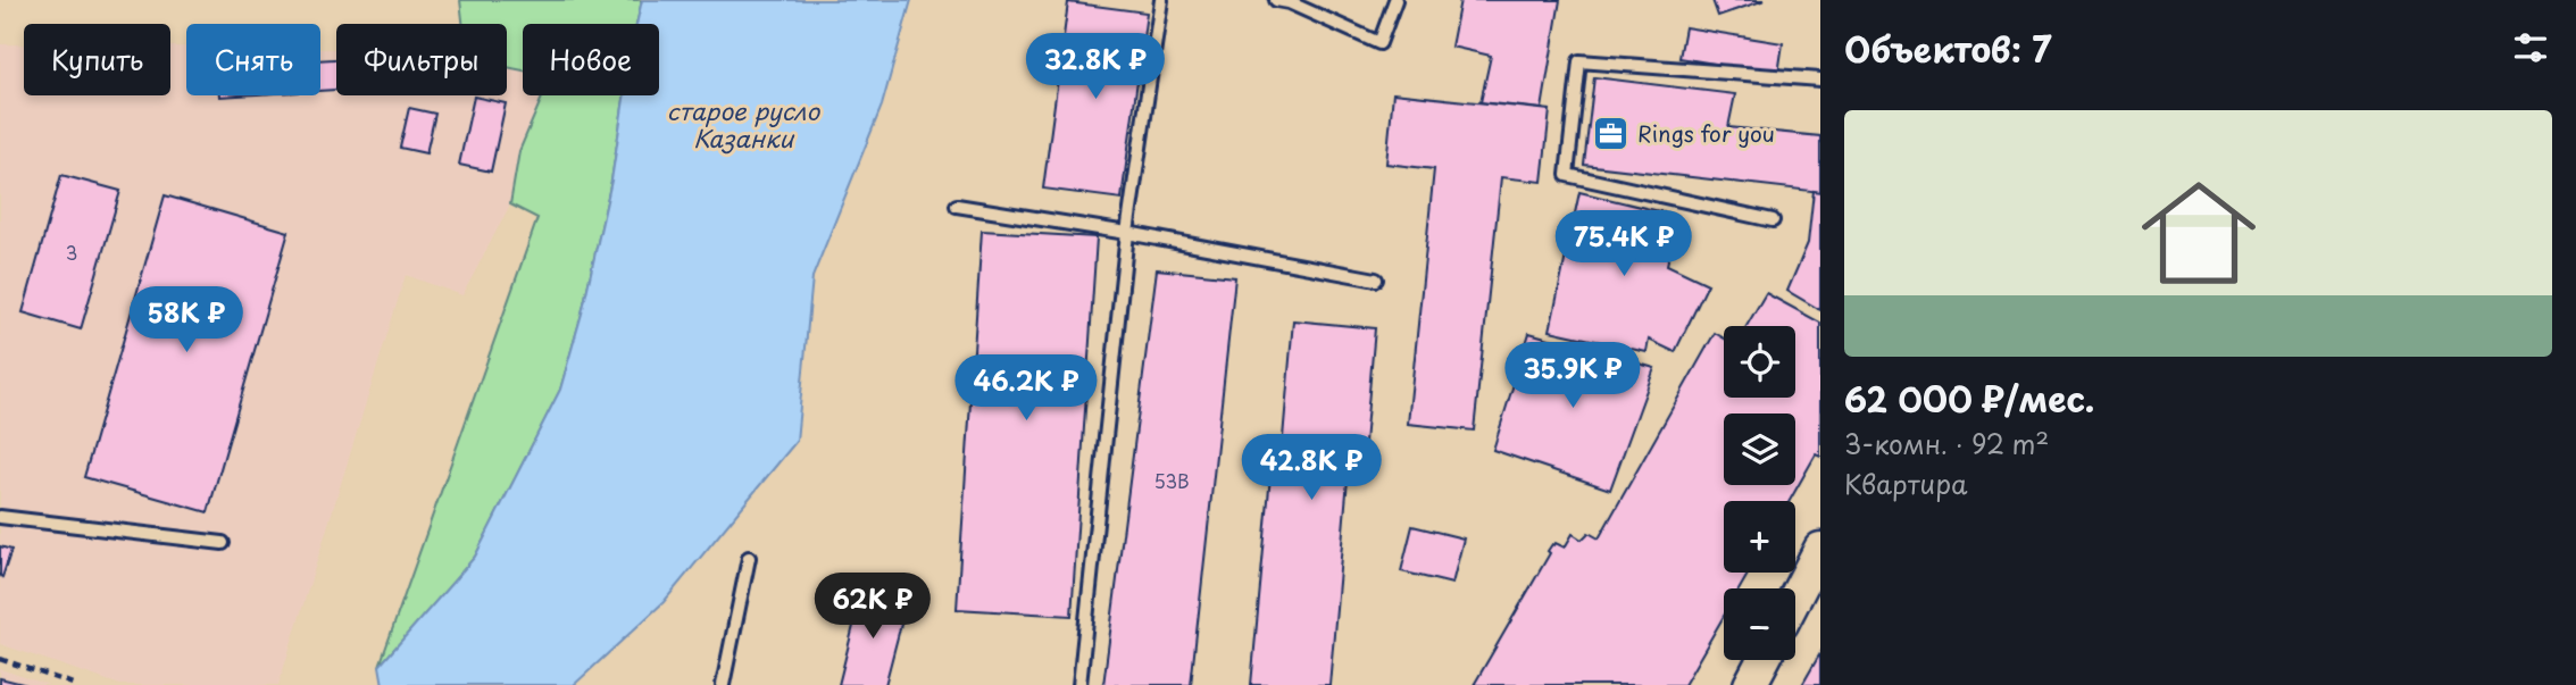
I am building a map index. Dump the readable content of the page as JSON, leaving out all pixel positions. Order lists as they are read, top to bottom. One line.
{"water":["старое русло Казанки"],"places":{"office":["Rings for you"]},"house_numbers":["3","53В"],"page":{"heading":"Объектов: 7","chip":["Купить","Снять","Фильтры","Новое"],"price":["32.8K ₽","75.4K ₽","58K ₽","35.9K ₽","46.2K ₽","42.8K ₽","62K ₽"],"list":[{"name":"62 000 ₽/мес.","note":"3-комн. · 92 m² · Квартира"}],"map_buttons":["+","−"]}}
